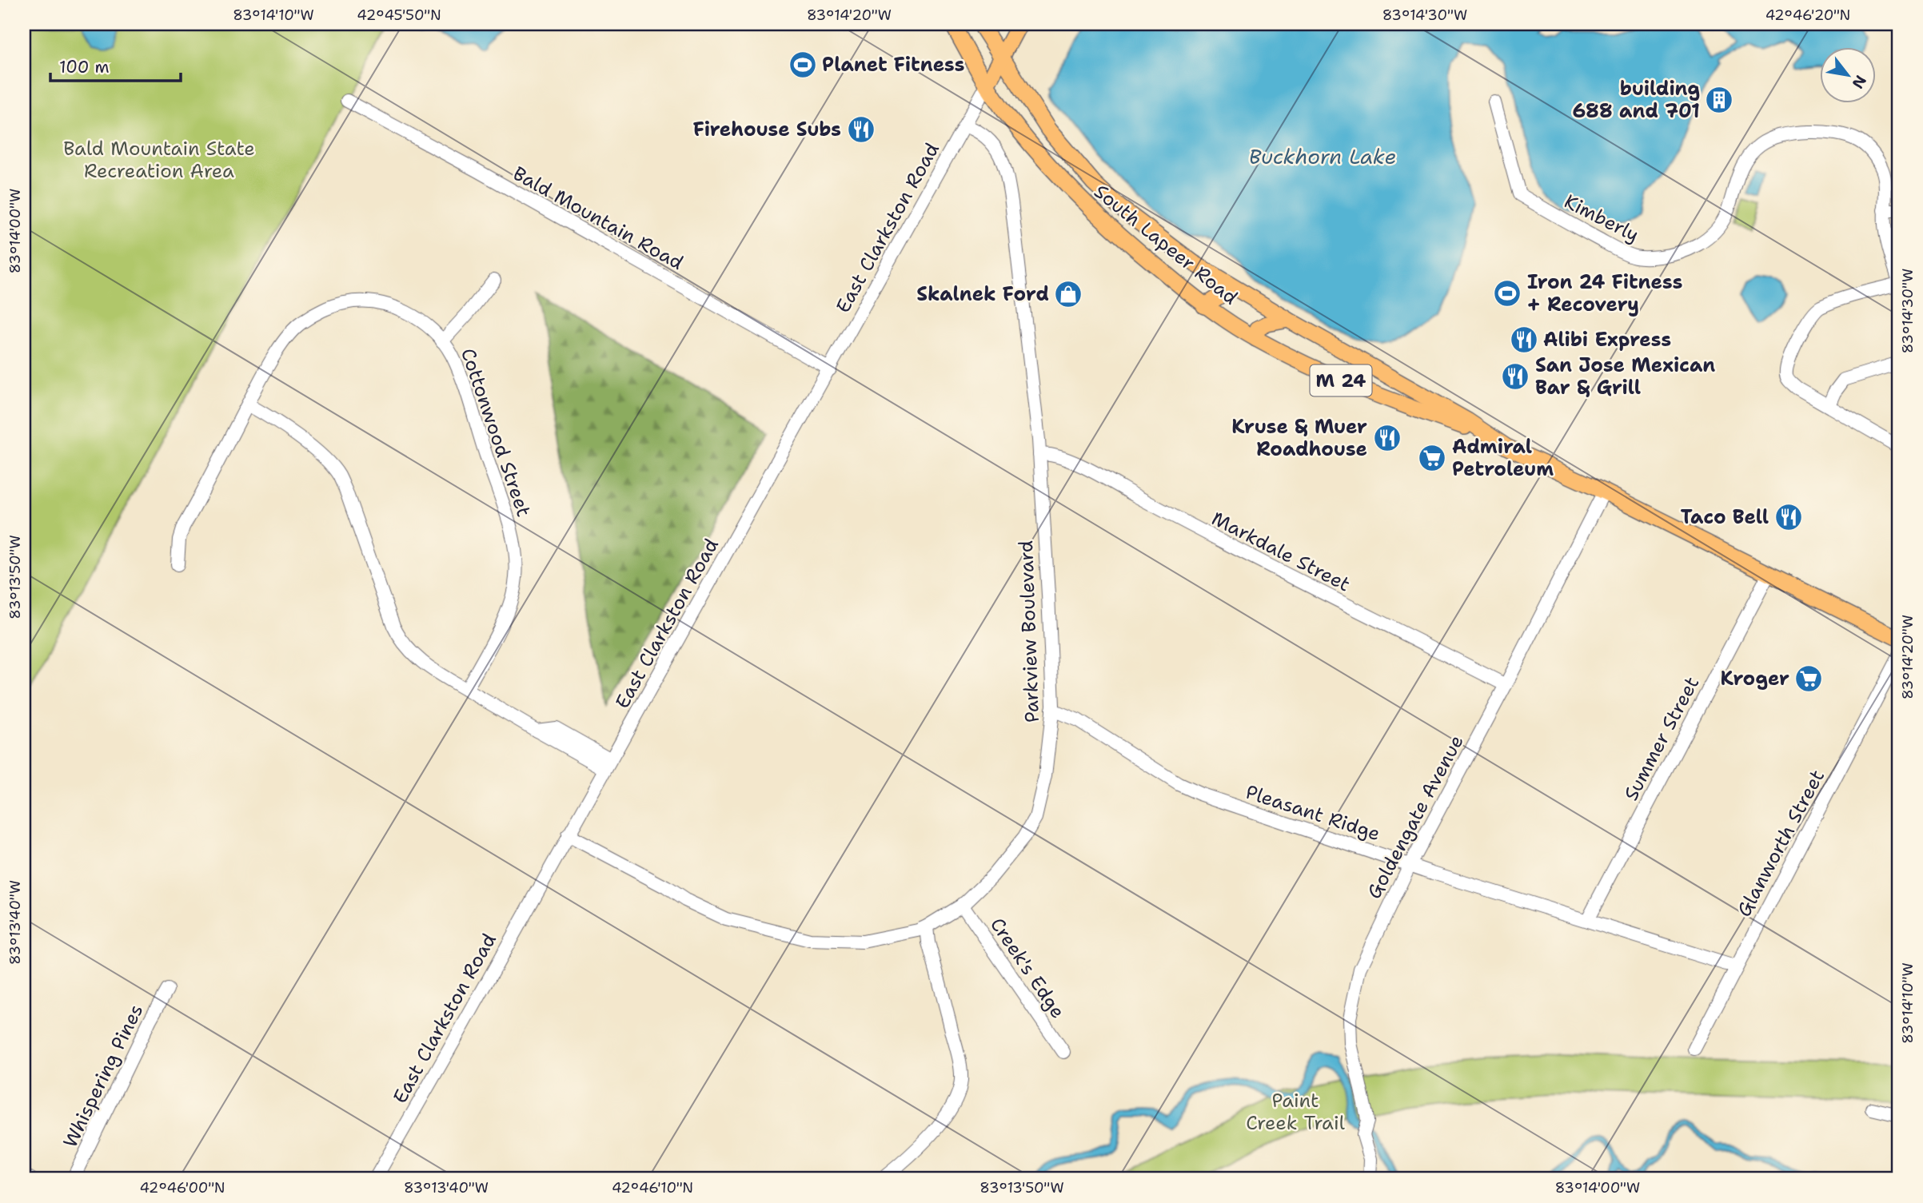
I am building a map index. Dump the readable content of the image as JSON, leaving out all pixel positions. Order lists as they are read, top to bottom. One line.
{"streets":{"main road":["South Lapeer Road","M 24"],"street":["Bald Mountain Road","Kimberly","East Clarkston Road","Cottonwood Street","Markdale Street","Parkview Boulevard","Summer Street","Pleasant Ridge","Goldengate Avenue","Glanworth Street","Creek's Edge","Whispering Pines"]},"crossings":[["Bald Mountain Road","East Clarkston Road"],["East Clarkston Road","South Lapeer Road"],["East Clarkston Road","Parkview Boulevard"],["South Lapeer Road","Summer Street"],["South Lapeer Road","Goldengate Avenue"],["Markdale Street","Parkview Boulevard"],["Markdale Street","Goldengate Avenue"],["Parkview Boulevard","Pleasant Ridge"],["Parkview Boulevard","Creek's Edge"],["Summer Street","Pleasant Ridge"],["Pleasant Ridge","Goldengate Avenue"],["Pleasant Ridge","Glanworth Street"]],"water":["Buckhorn Lake"],"parks":["Bald Mountain State Recreation Area","Paint Creek Trail"],"places":{"sports":["Planet Fitness","Iron 24 Fitness + Recovery"],"building":["building 688 and 701"],"restaurant":["Firehouse Subs","Alibi Express","San Jose Mexican Bar & Grill","Kruse & Muer Roadhouse","Taco Bell"],"shop":["Skalnek Ford"],"supermarket":["Admiral Petroleum","Kroger"]},"scale_bar":"100 m","north":"bottom right","coordinates":["83°14'10\"W","42°45'50\"N","83°14'20\"W","83°14'30\"W","42°46'20\"N","83°14'00\"W","83°13'50\"W","83°13'40\"W","42°46'00\"N","42°46'10\"N"]}
